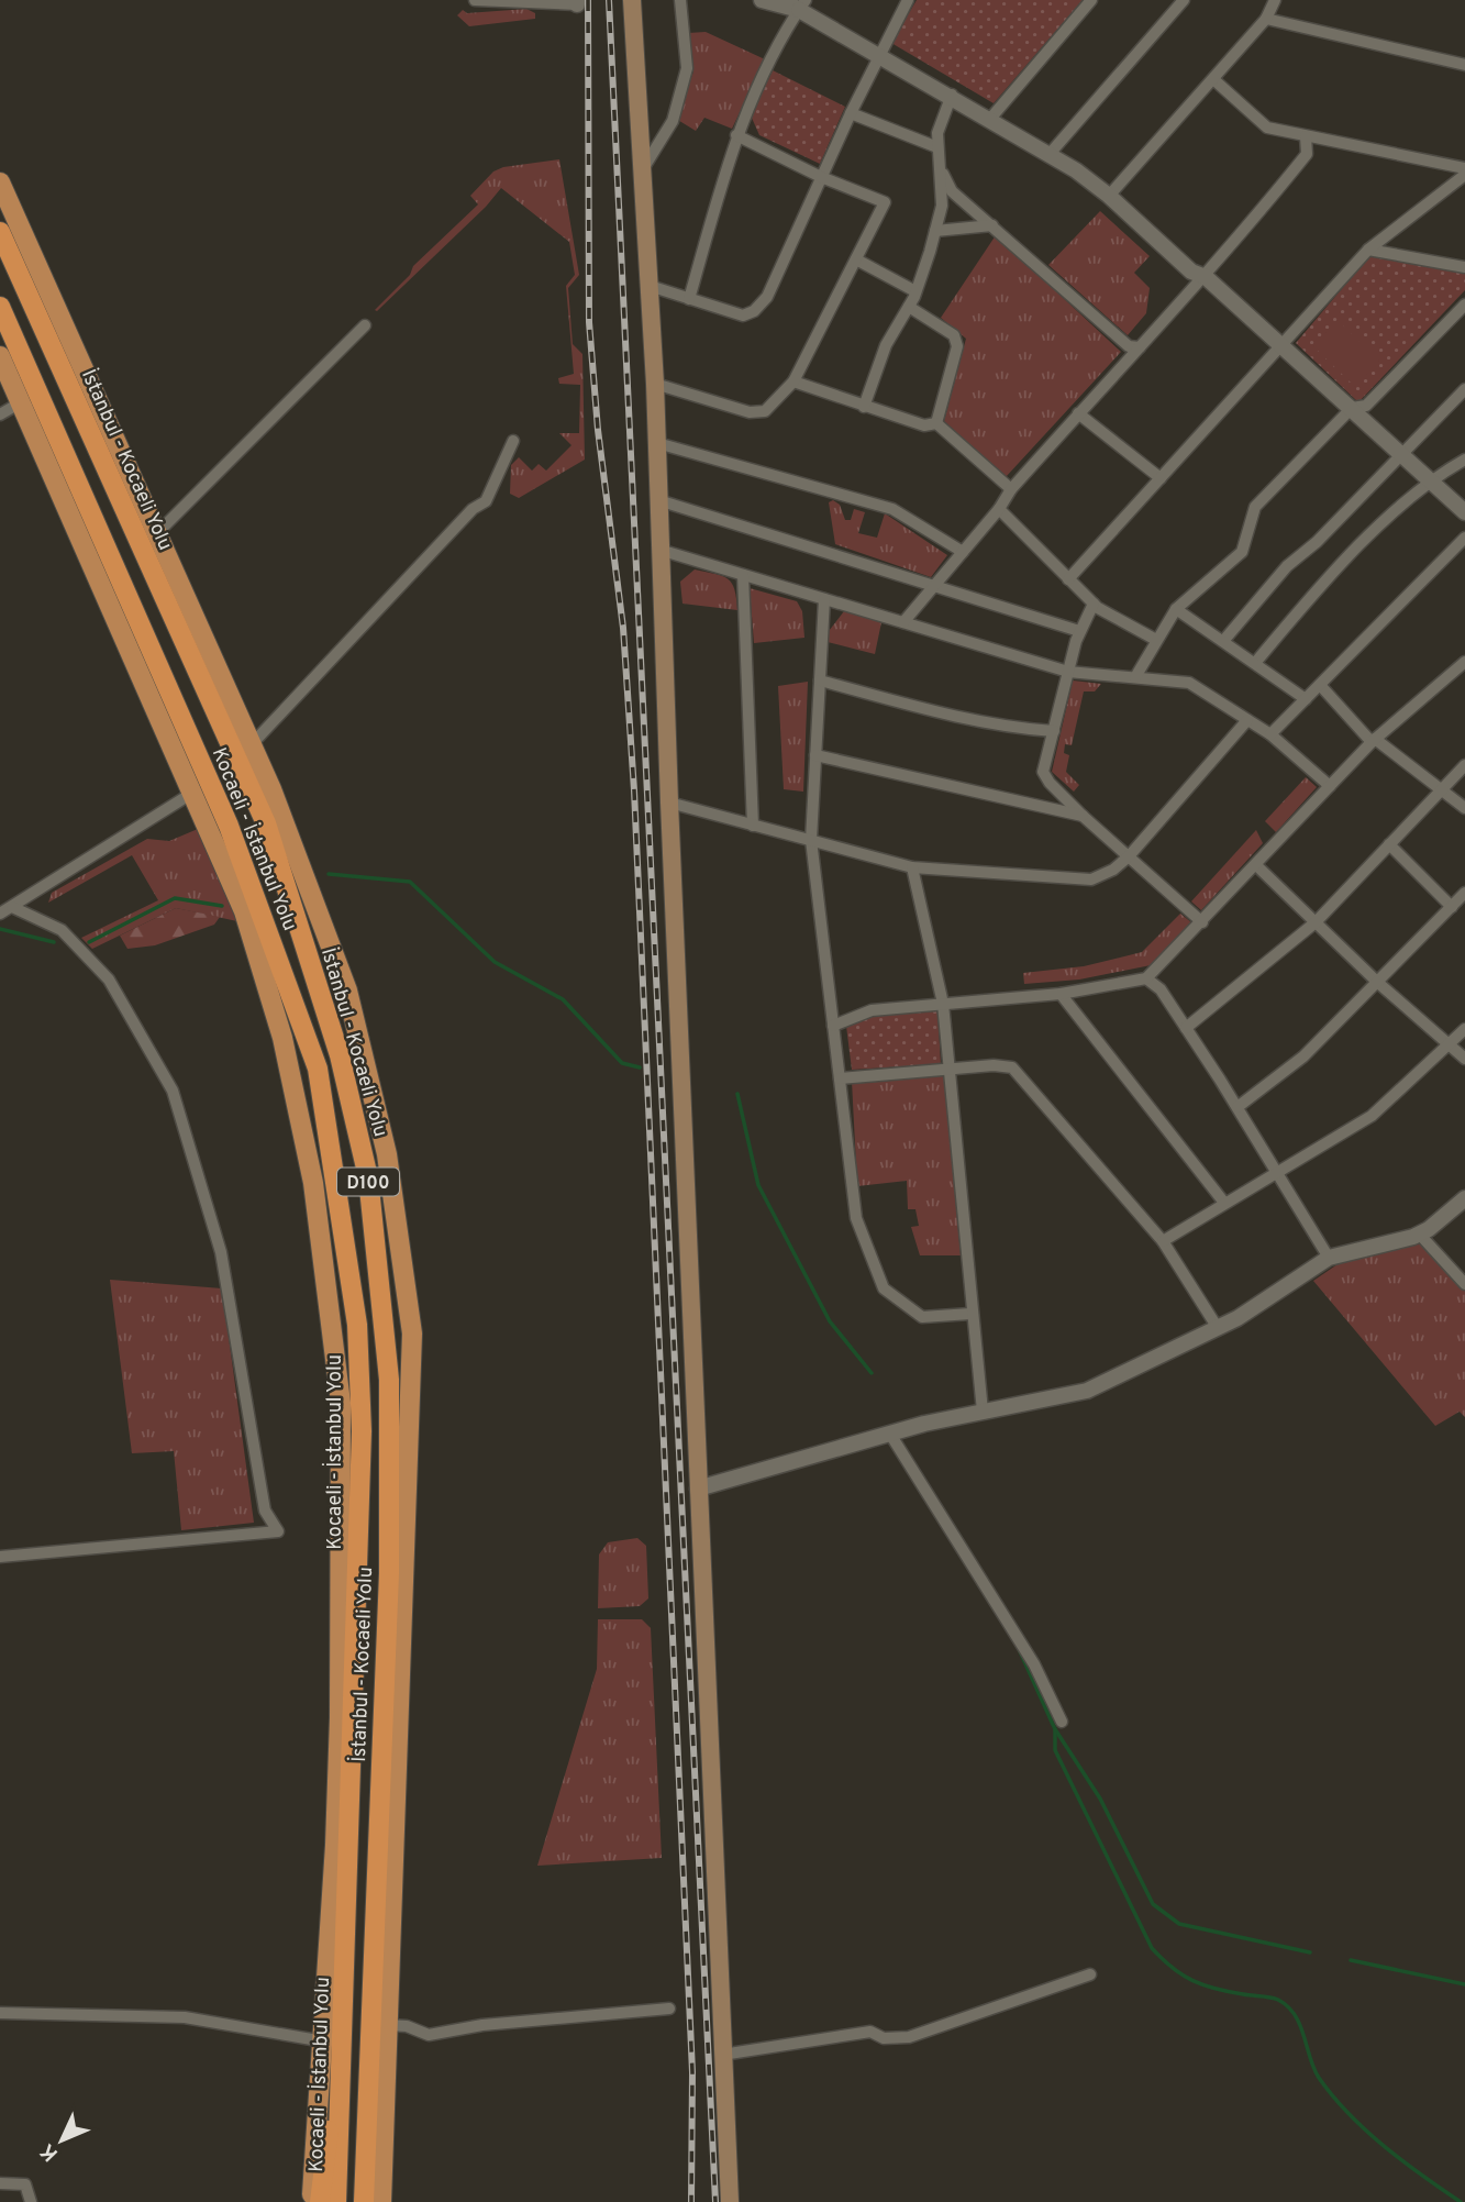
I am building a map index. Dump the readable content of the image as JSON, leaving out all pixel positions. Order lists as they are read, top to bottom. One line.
{"streets":{"highway":["İstanbul - Kocaeli Yolu","Kocaeli - İstanbul Yolu","D100"]},"north":"bottom left"}
